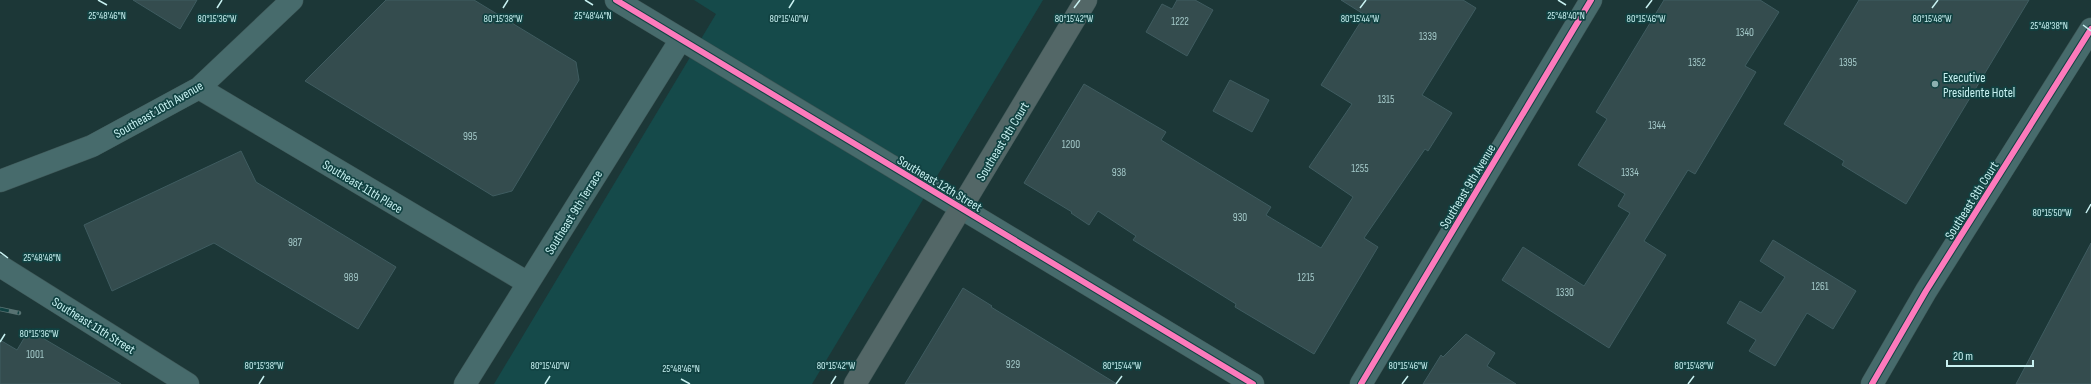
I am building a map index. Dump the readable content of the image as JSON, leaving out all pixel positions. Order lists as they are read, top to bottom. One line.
{"streets":{"main road":["Southeast 9th Court"],"street":["Southeast 10th Avenue","Southeast 12th Street","Southeast 11th Place","Southeast 9th Avenue","Southeast 8th Court","Southeast 9th Terrace","Southeast 11th Street"]},"crossings":[["Southeast 10th Avenue","Southeast 11th Place"],["Southeast 9th Court","Southeast 12th Street"],["Southeast 12th Street","Southeast 9th Terrace"],["Southeast 11th Place","Southeast 9th Terrace"]],"places":["Executive Presidente Hotel"],"house_numbers":["1222","1340","1339","1352","1395","1315","1344","995","1200","1255","938","1334","930","987","989","1215","1261","1330","1001","929"],"scale_bar":"20 m","coordinates":["25°48'46\"N","25°48'40\"N","25°48'44\"N","80°15'36\"W","80°15'38\"W","80°15'40\"W","80°15'42\"W","80°15'44\"W","80°15'46\"W","80°15'48\"W","25°48'38\"N","80°15'50\"W","25°48'48\"N"]}
